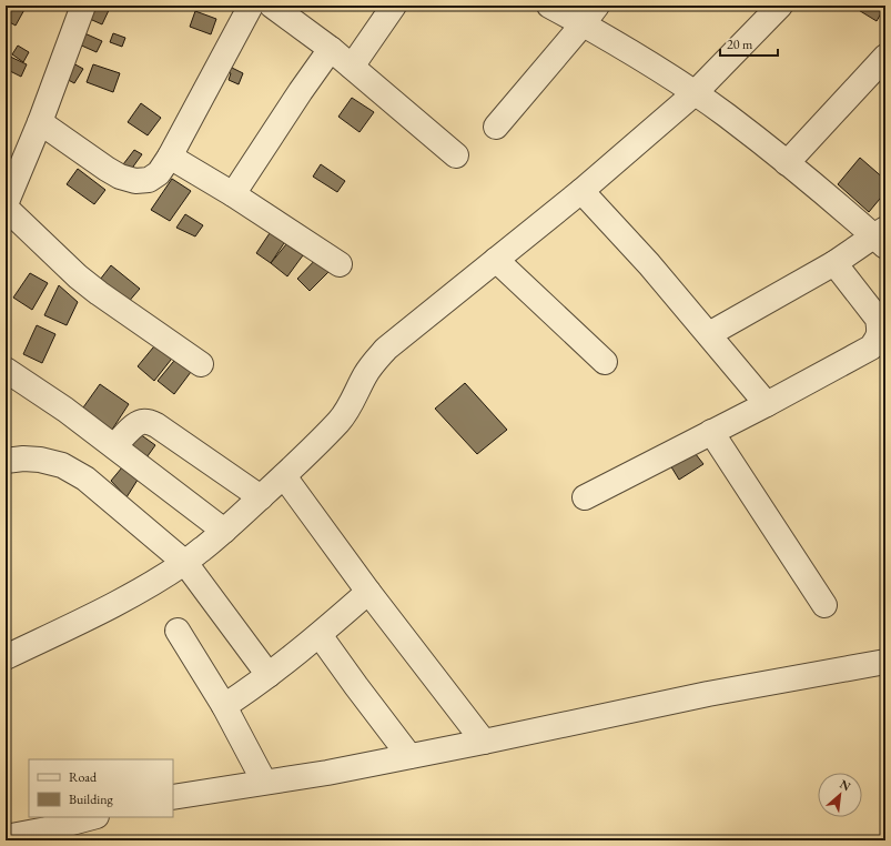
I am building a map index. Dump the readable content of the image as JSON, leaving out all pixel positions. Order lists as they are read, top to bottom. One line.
{"legend":["Road","Building"],"scale_bar":"20 m","north":"top right"}
